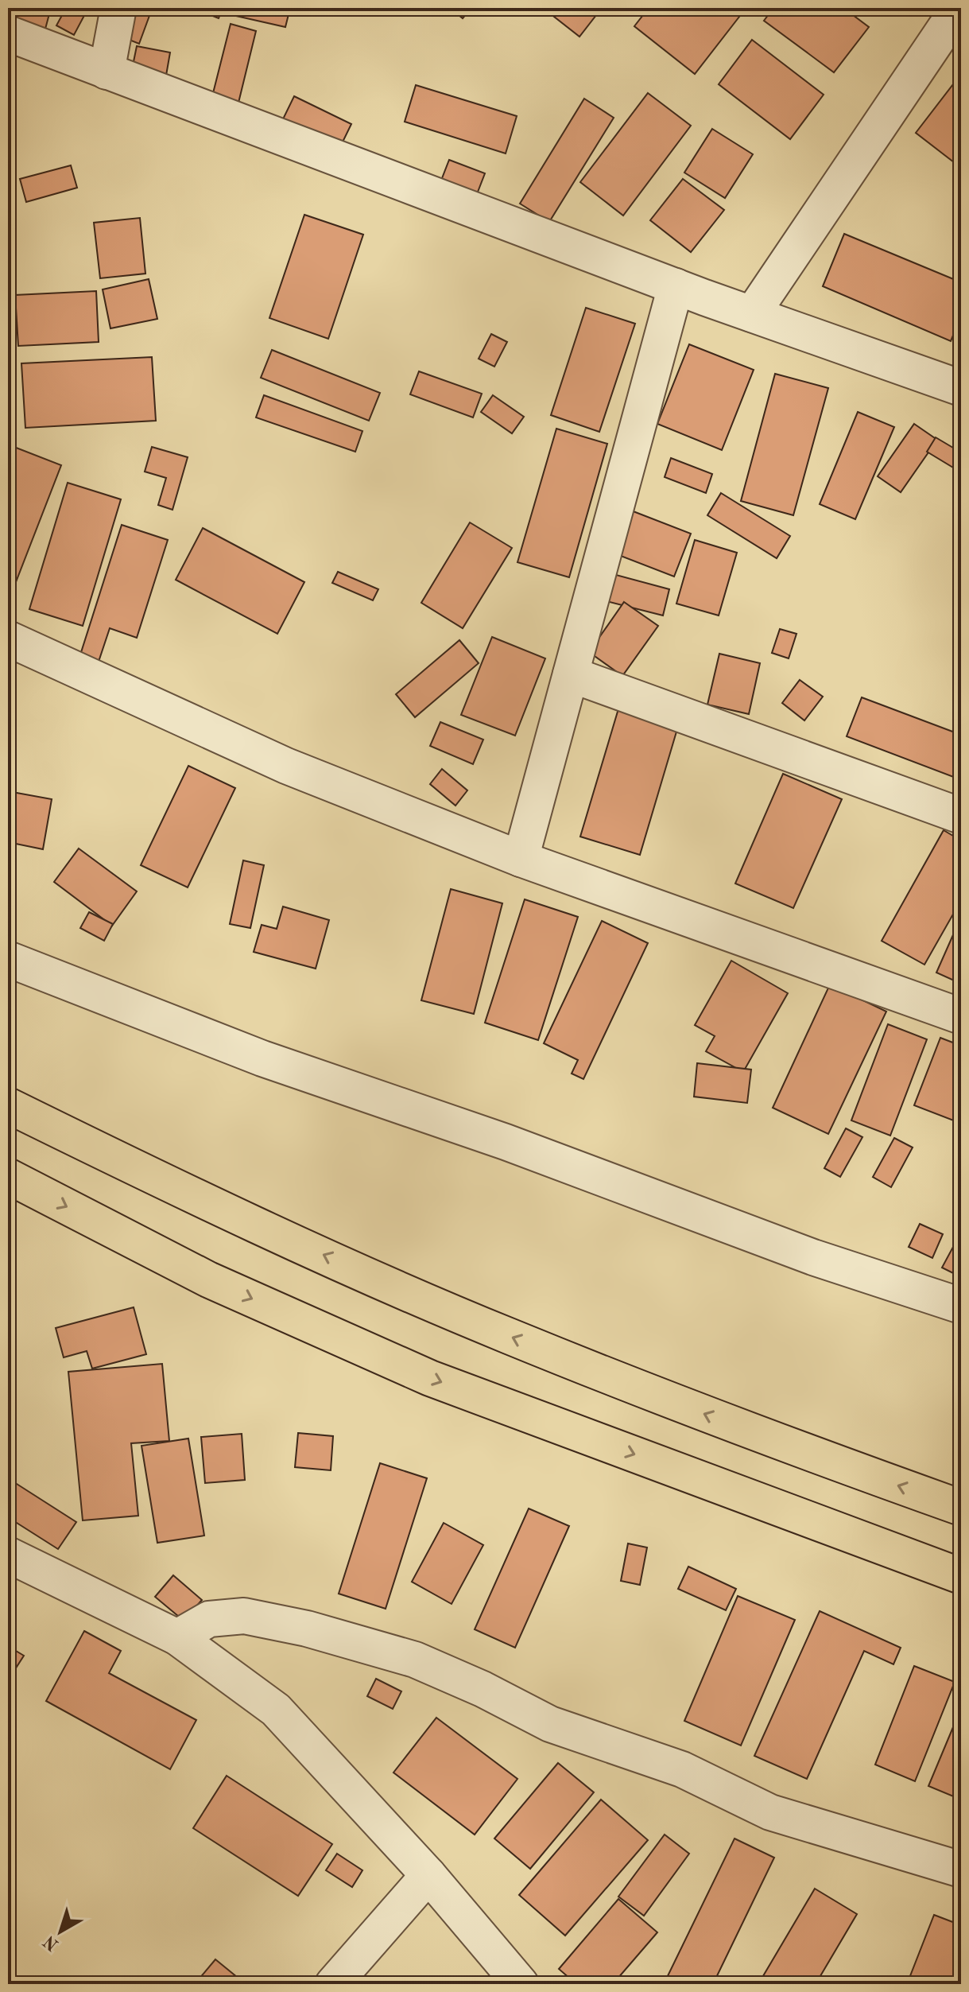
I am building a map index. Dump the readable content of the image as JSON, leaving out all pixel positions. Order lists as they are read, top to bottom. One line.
{"north":"bottom left"}
